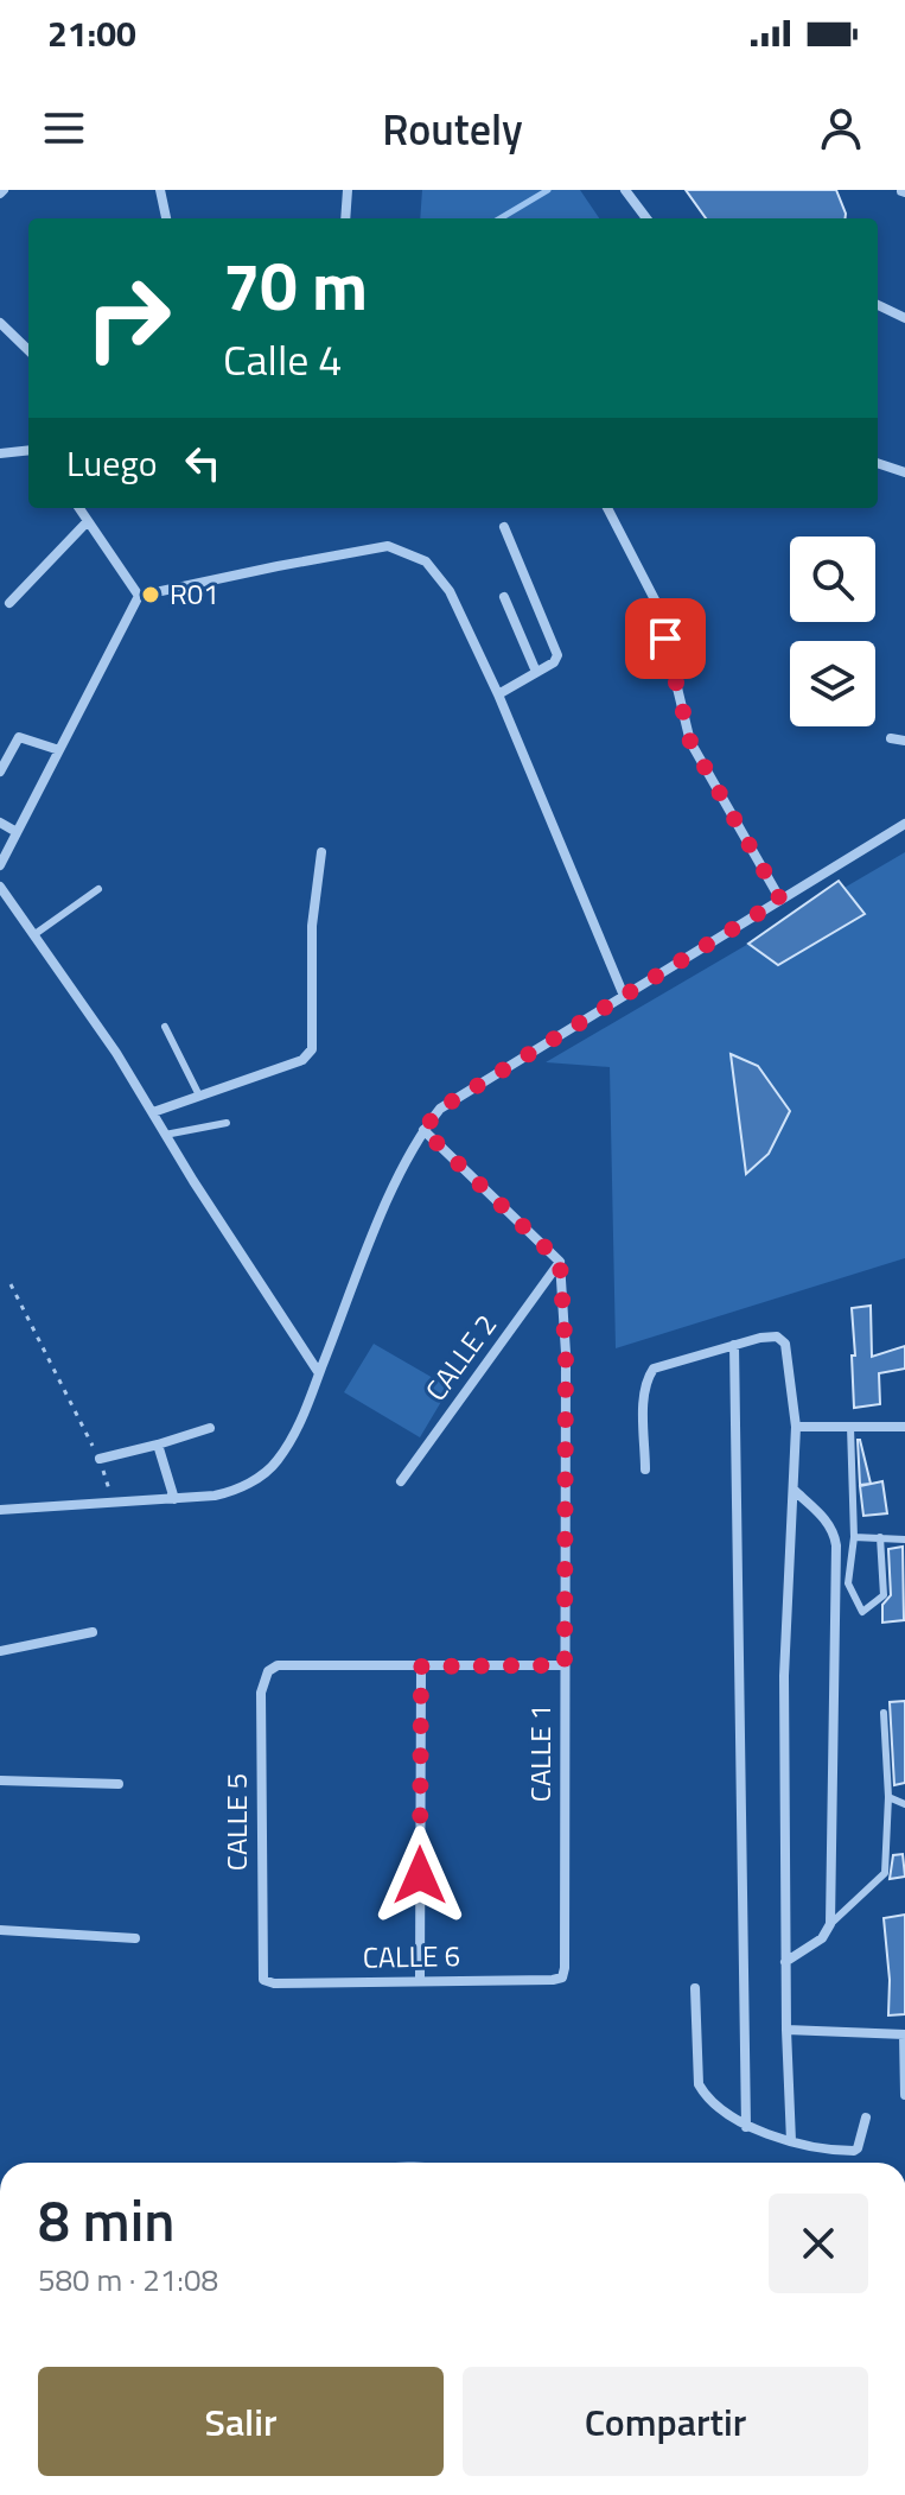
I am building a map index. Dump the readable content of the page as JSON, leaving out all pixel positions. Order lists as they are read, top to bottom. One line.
{"streets":{"street":["CALLE 2","CALLE 1","CALLE 5","CALLE 6"]},"crossings":[["CALLE 2","CALLE 1"],["CALLE 1","CALLE 6"],["CALLE 5","CALLE 6"]],"places":["R01"],"page":{"status":"21:00","header":"Routely","turn":["70 m","Calle 4"],"then":"Luego","heading":["8 min","580 m · 21:08"],"buttons":["Salir","Compartir"]}}
